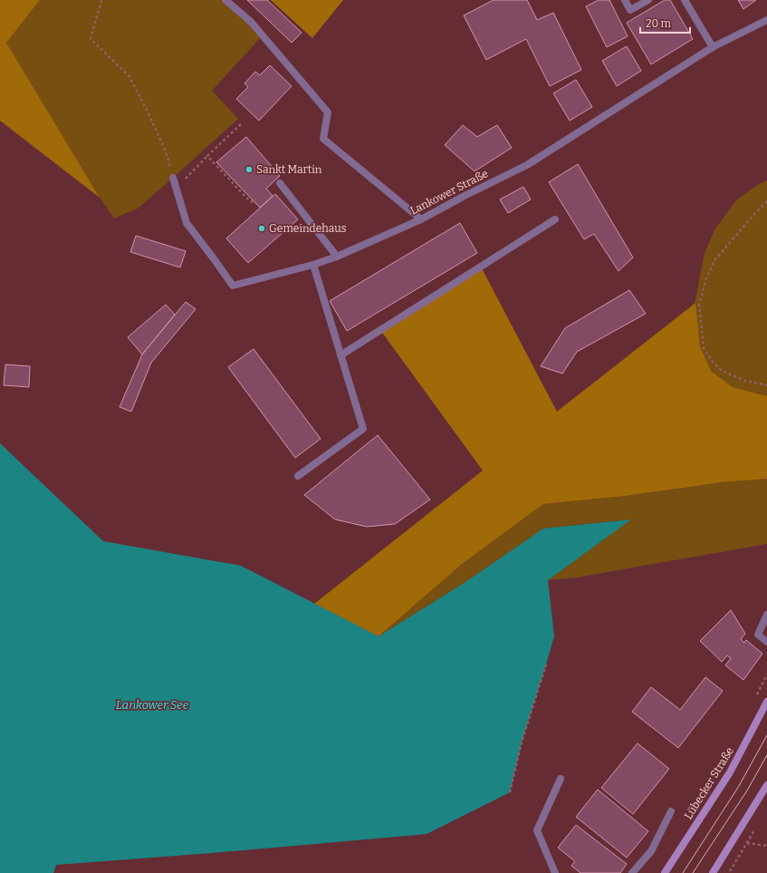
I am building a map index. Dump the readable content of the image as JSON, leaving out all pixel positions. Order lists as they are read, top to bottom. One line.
{"streets":{"street":["Lankower Straße","Lübecker Straße"]},"water":["Lankower See"],"places":["Sankt Martin","Gemeindehaus"],"scale_bar":"20 m"}
